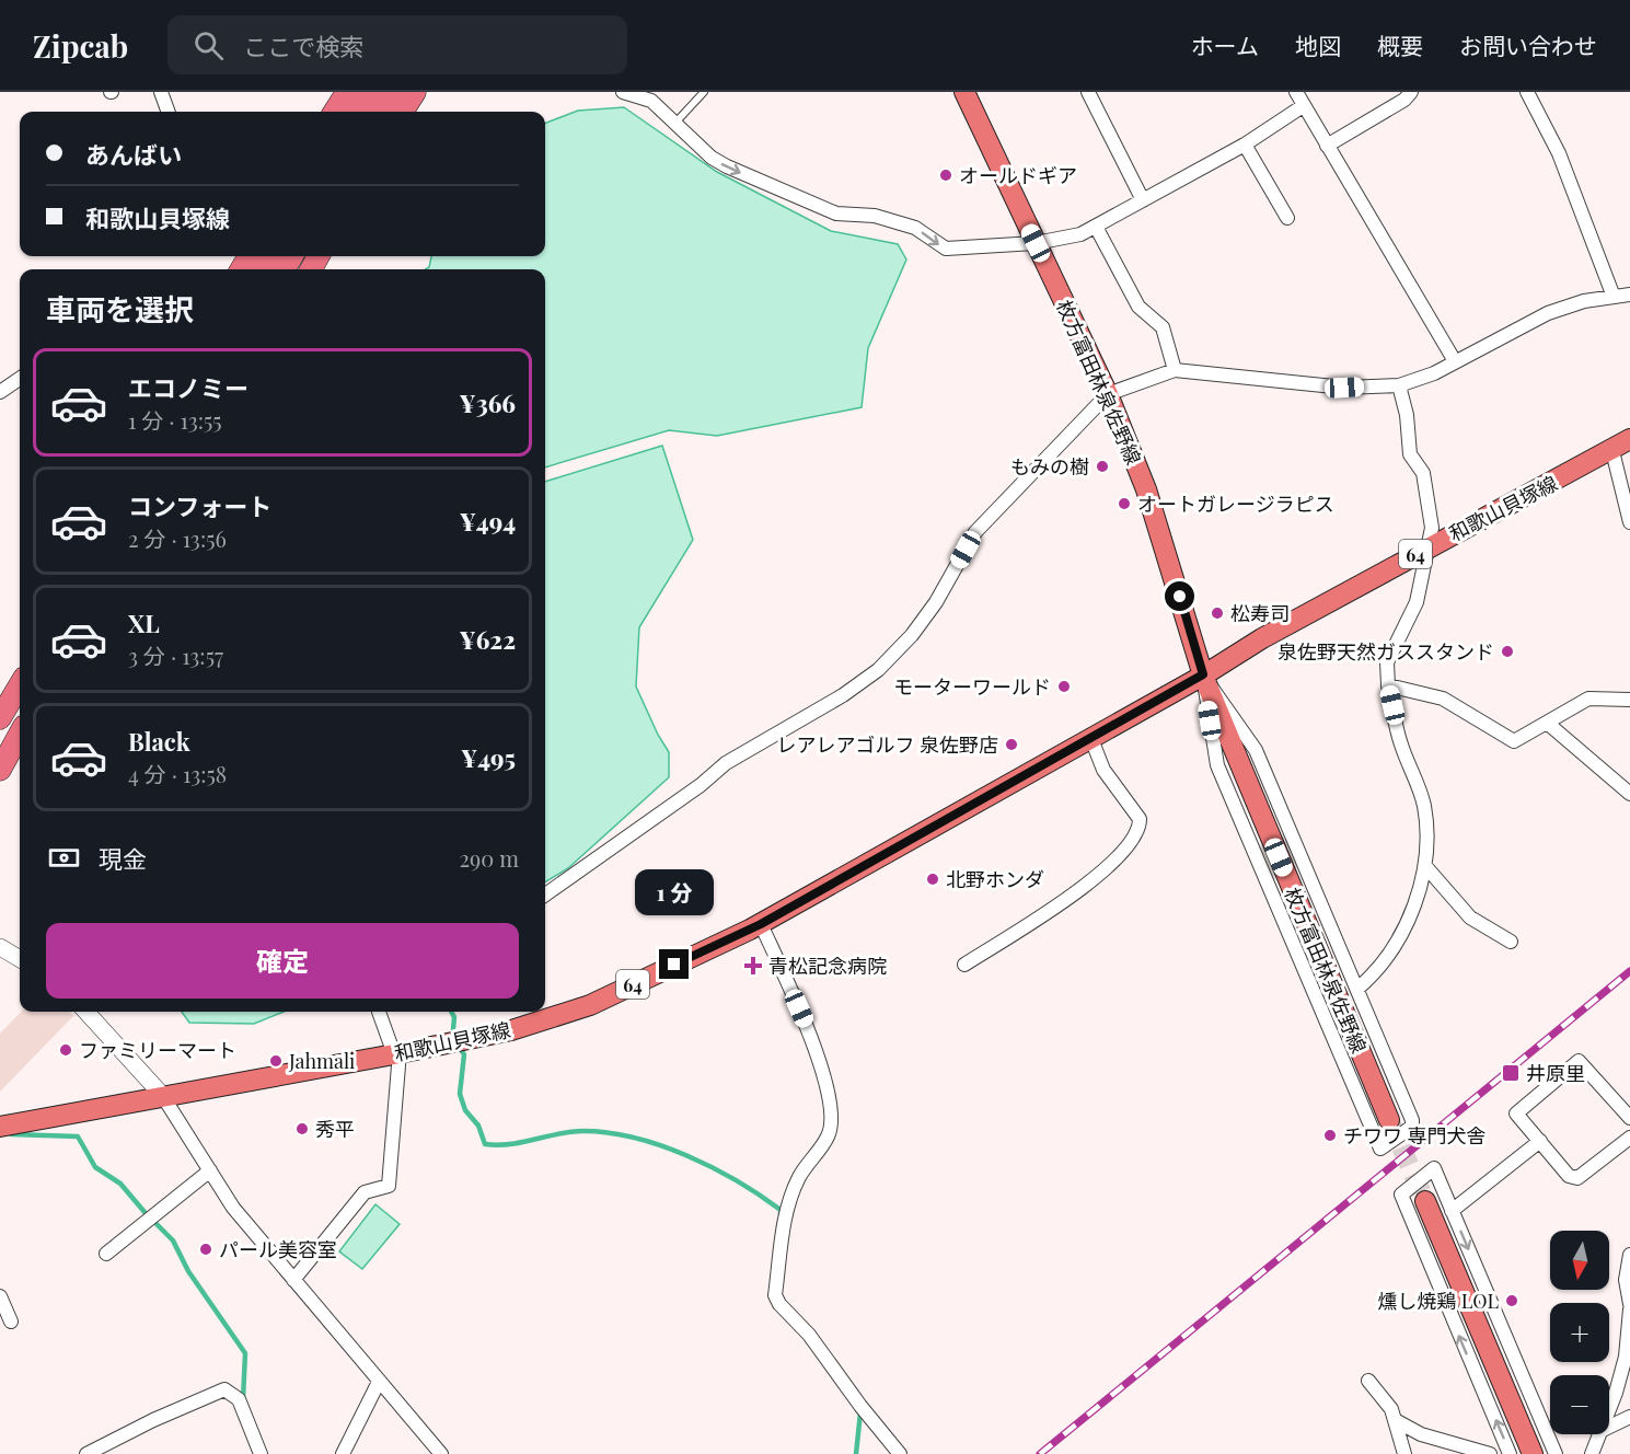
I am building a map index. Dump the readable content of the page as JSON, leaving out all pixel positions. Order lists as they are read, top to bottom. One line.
{"streets":{"main road":["枚方富田林泉佐野線","和歌山貝塚線","64"]},"crossings":[["枚方富田林泉佐野線","和歌山貝塚線"]],"places":{"other":["オールドギア","もみの樹","オートガレージラピス","松寿司","泉佐野天然ガススタンド","モーターワールド","レアレアゴルフ 泉佐野店","北野ホンダ","ファミリーマート","Jahmali","秀平","チワワ 専門犬舎","パール美容室","燻し焼鶏 LOL"],"health":["青松記念病院"],"transit":["井原里"]},"north":"bottom","page":{"header":"Zipcab","search":"ここで検索","nav":["ホーム","地図","概要","お問い合わせ"],"banner":["あんばい","和歌山貝塚線"],"heading":"車両を選択","list":[{"name":"エコノミー","note":"1 分 · 13:55","value":"¥366"},{"name":"コンフォート","note":"2 分 · 13:56","value":"¥494"},{"name":"XL","note":"3 分 · 13:57","value":"¥622"},{"name":"Black","note":"4 分 · 13:58","value":"¥495"}],"pay":["現金","290 m"],"bubble":"1 分","buttons":"確定","map_buttons":["+","−"]}}
